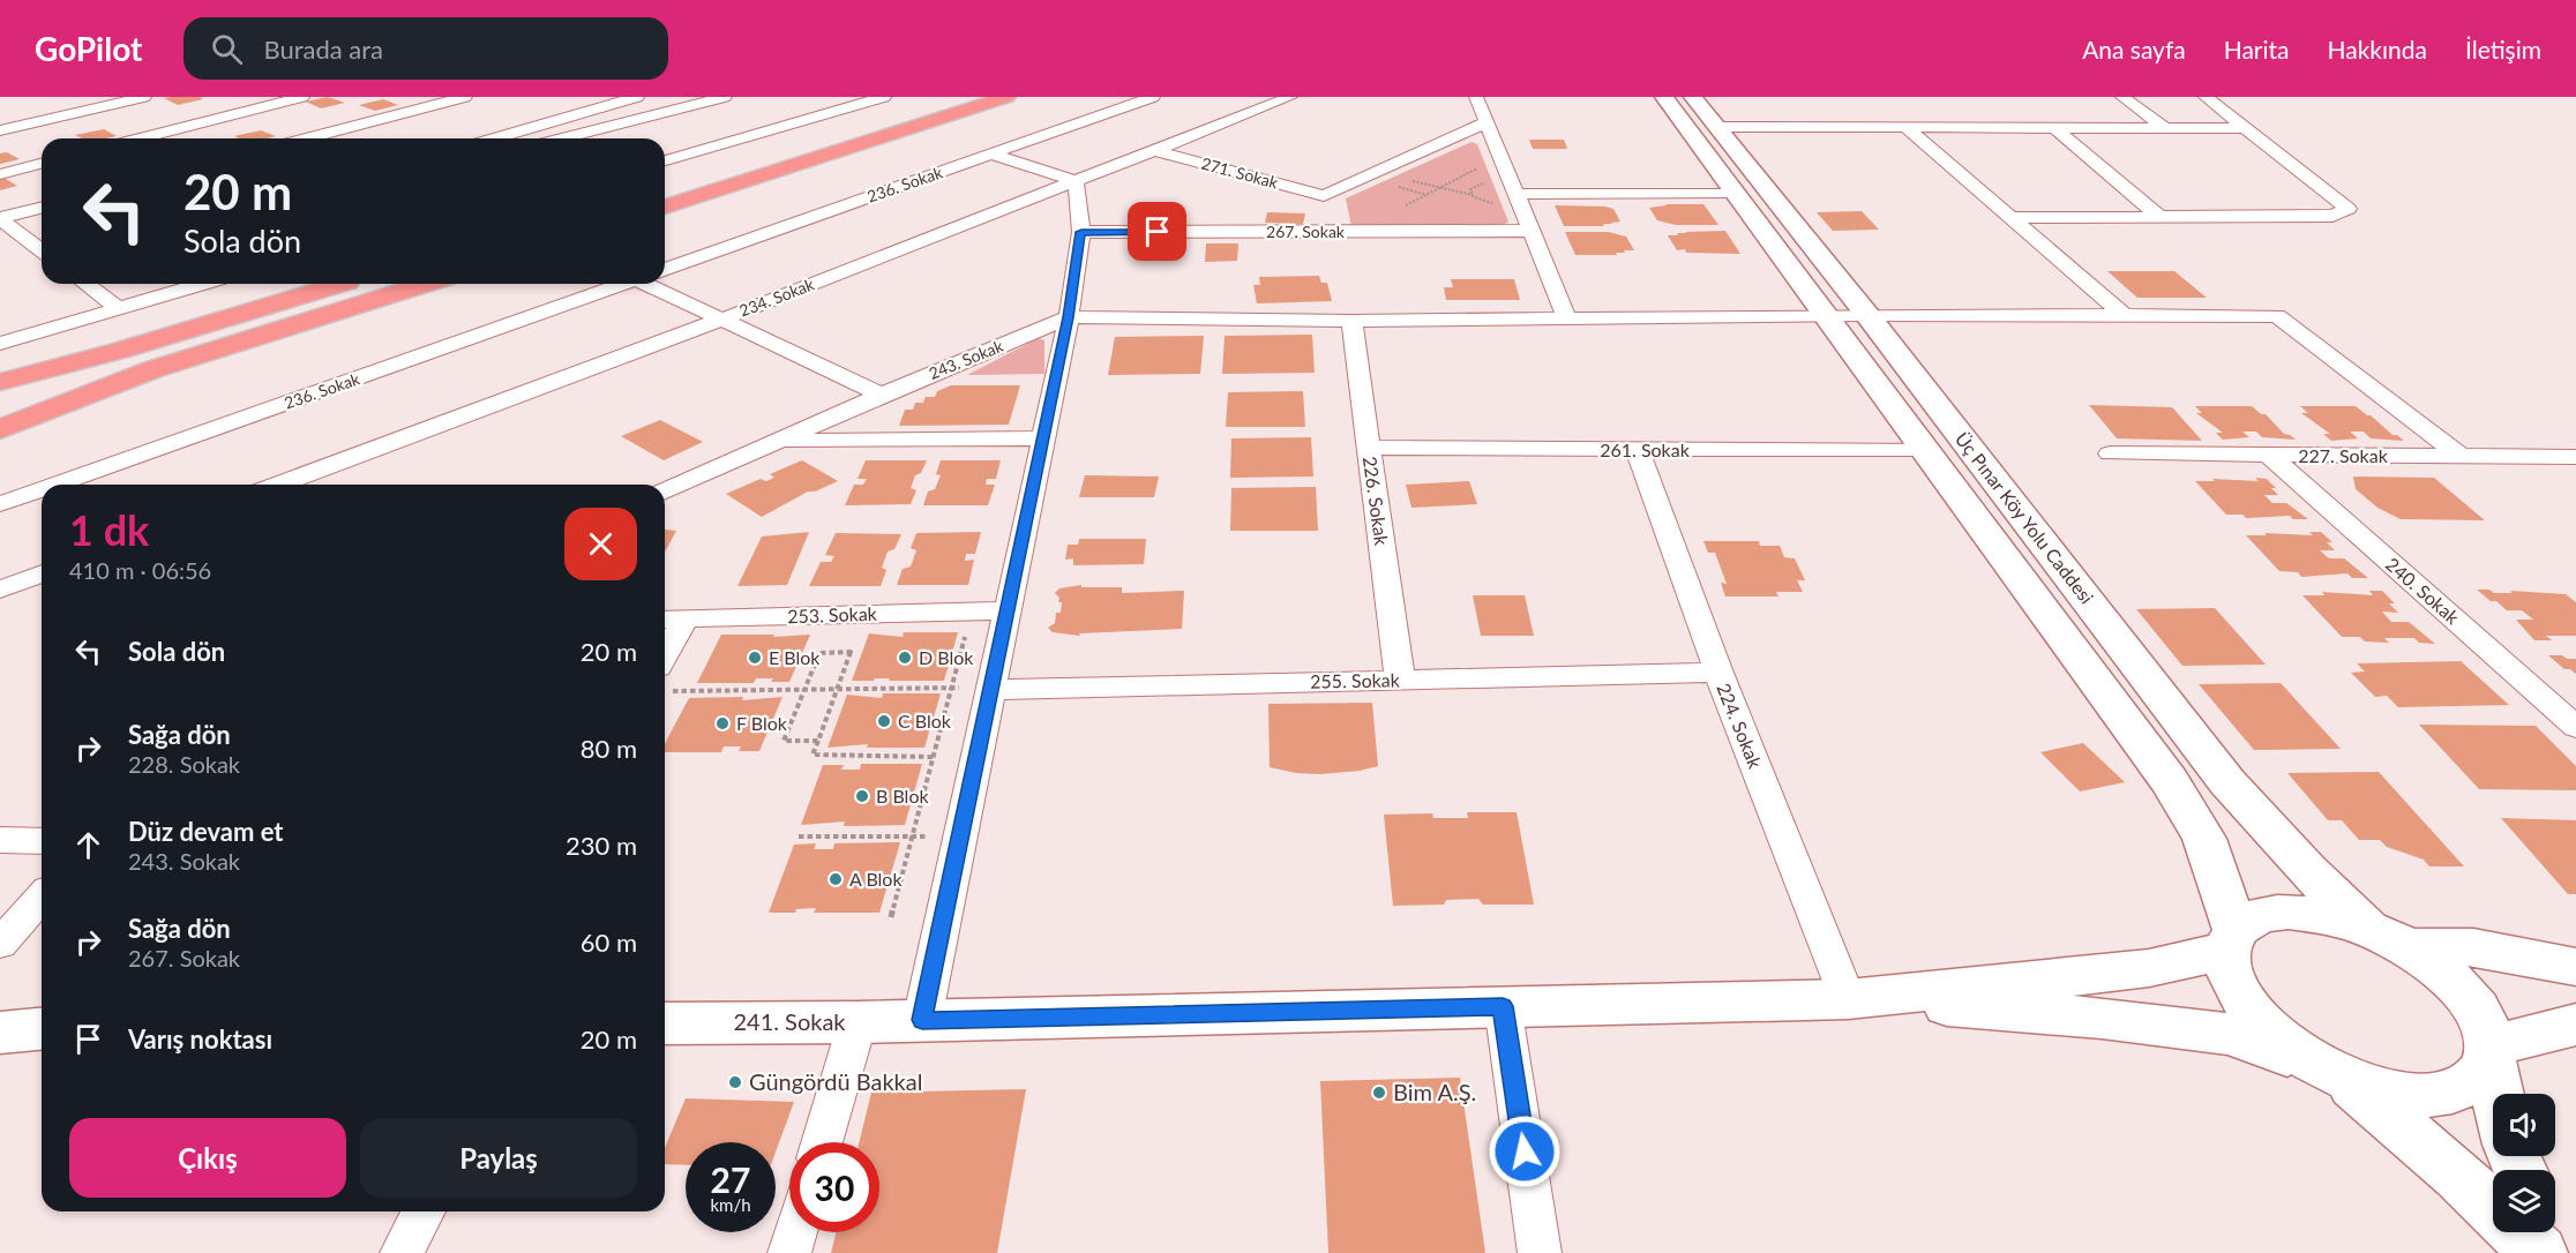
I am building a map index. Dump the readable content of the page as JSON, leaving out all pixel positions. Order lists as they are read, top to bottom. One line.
{"streets":{"main road":["Üç Pınar Köy Yolu Caddesi","241. Sokak"],"street":["271. Sokak","236. Sokak","267. Sokak","234. Sokak","243. Sokak","261. Sokak","227. Sokak","226. Sokak","240. Sokak","253. Sokak","255. Sokak","224. Sokak"]},"crossings":[["271. Sokak","234. Sokak"],["261. Sokak","226. Sokak"],["261. Sokak","Üç Pınar Köy Yolu Caddesi"],["261. Sokak","224. Sokak"],["227. Sokak","240. Sokak"],["226. Sokak","255. Sokak"],["255. Sokak","224. Sokak"],["224. Sokak","241. Sokak"]],"places":["E Blok","D Blok","C Blok","F Blok","B Blok","A Blok","Güngördü Bakkal","Bim A.Ş."],"page":{"header":"GoPilot","search":"Burada ara","nav":["Ana sayfa","Harita","Hakkında","İletişim"],"turn":["20 m","Sola dön"],"heading":["1 dk","410 m · 06:56"],"list":[{"name":"Sola dön","value":"20 m"},{"name":"Sağa dön","note":"228. Sokak","value":"80 m"},{"name":"Düz devam et","note":"243. Sokak","value":"230 m"},{"name":"Sağa dön","note":"267. Sokak","value":"60 m"},{"name":"Varış noktası","value":"20 m"}],"buttons":["Çıkış","Paylaş"],"speed":"27 km/h","limit":"30"}}
